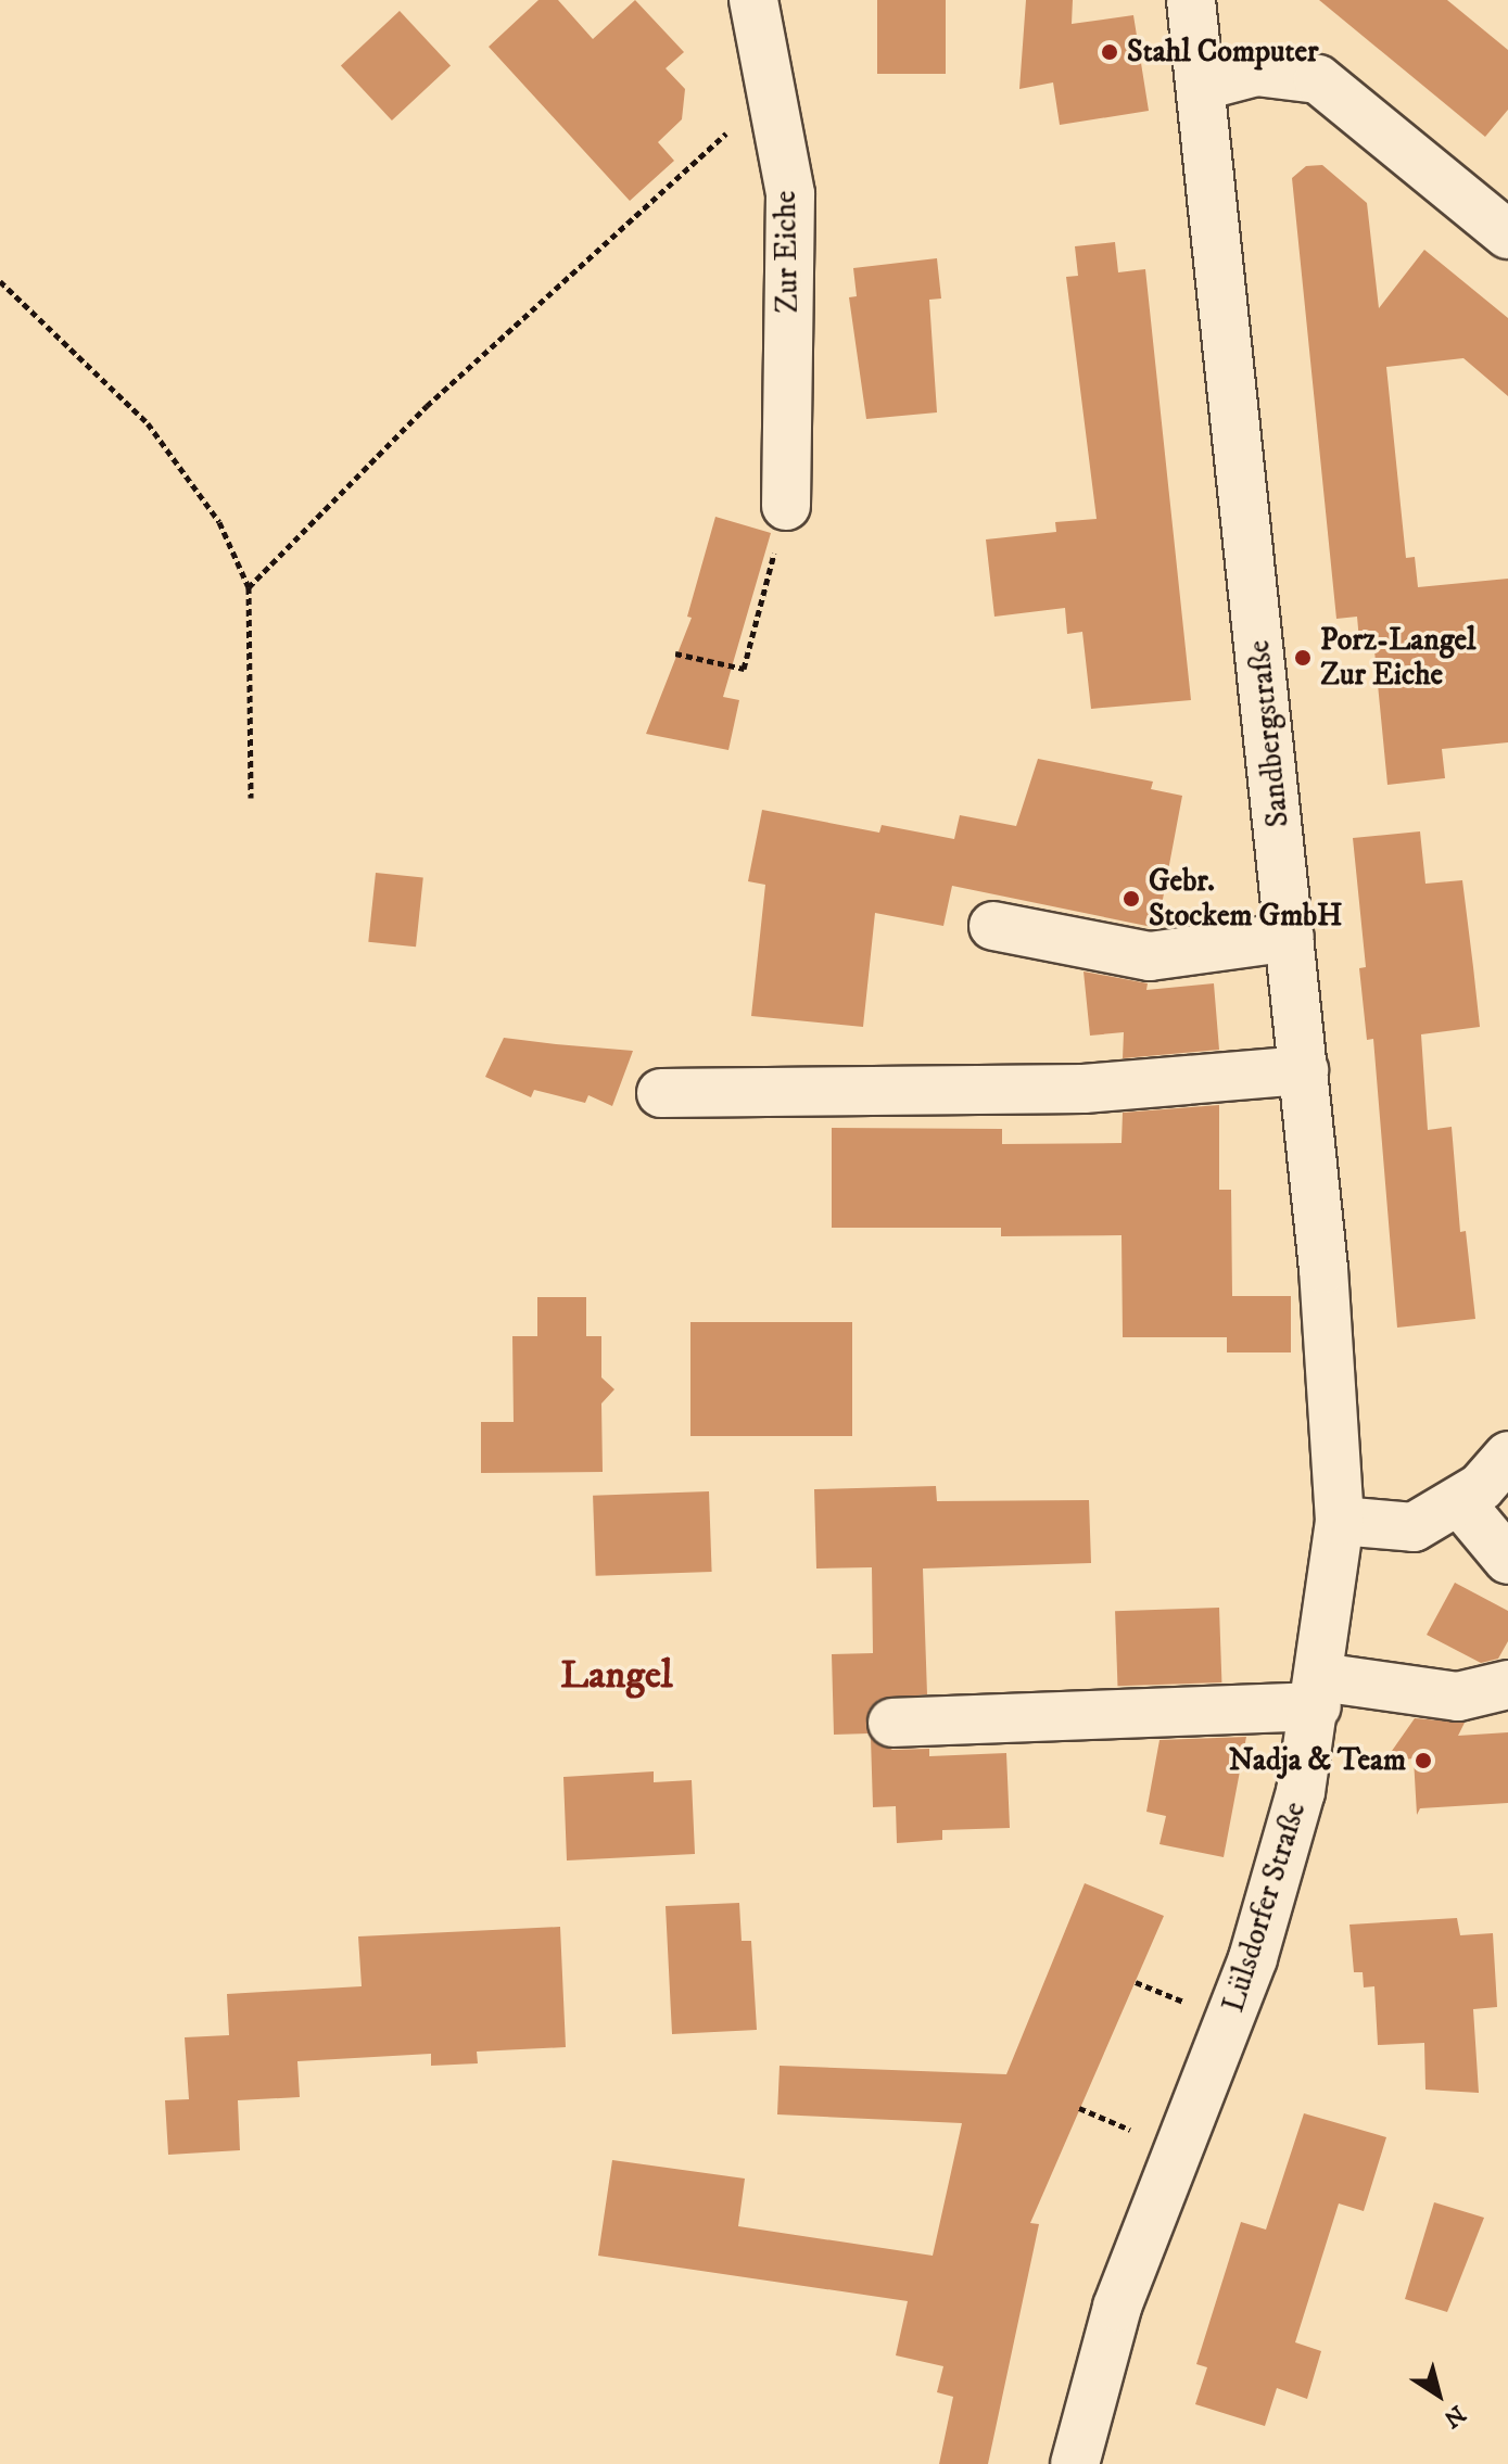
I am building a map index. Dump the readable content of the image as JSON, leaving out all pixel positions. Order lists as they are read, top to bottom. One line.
{"streets":{"street":["Zur Eiche","Sandbergstraße","Lülsdorfer Straße"]},"crossings":[["Sandbergstraße","Lülsdorfer Straße"]],"districts":["Langel"],"places":["Stahl Computer","Porz-Langel Zur Eiche","Gebr. Stockem GmbH","Nadja & Team"],"north":"bottom right"}
